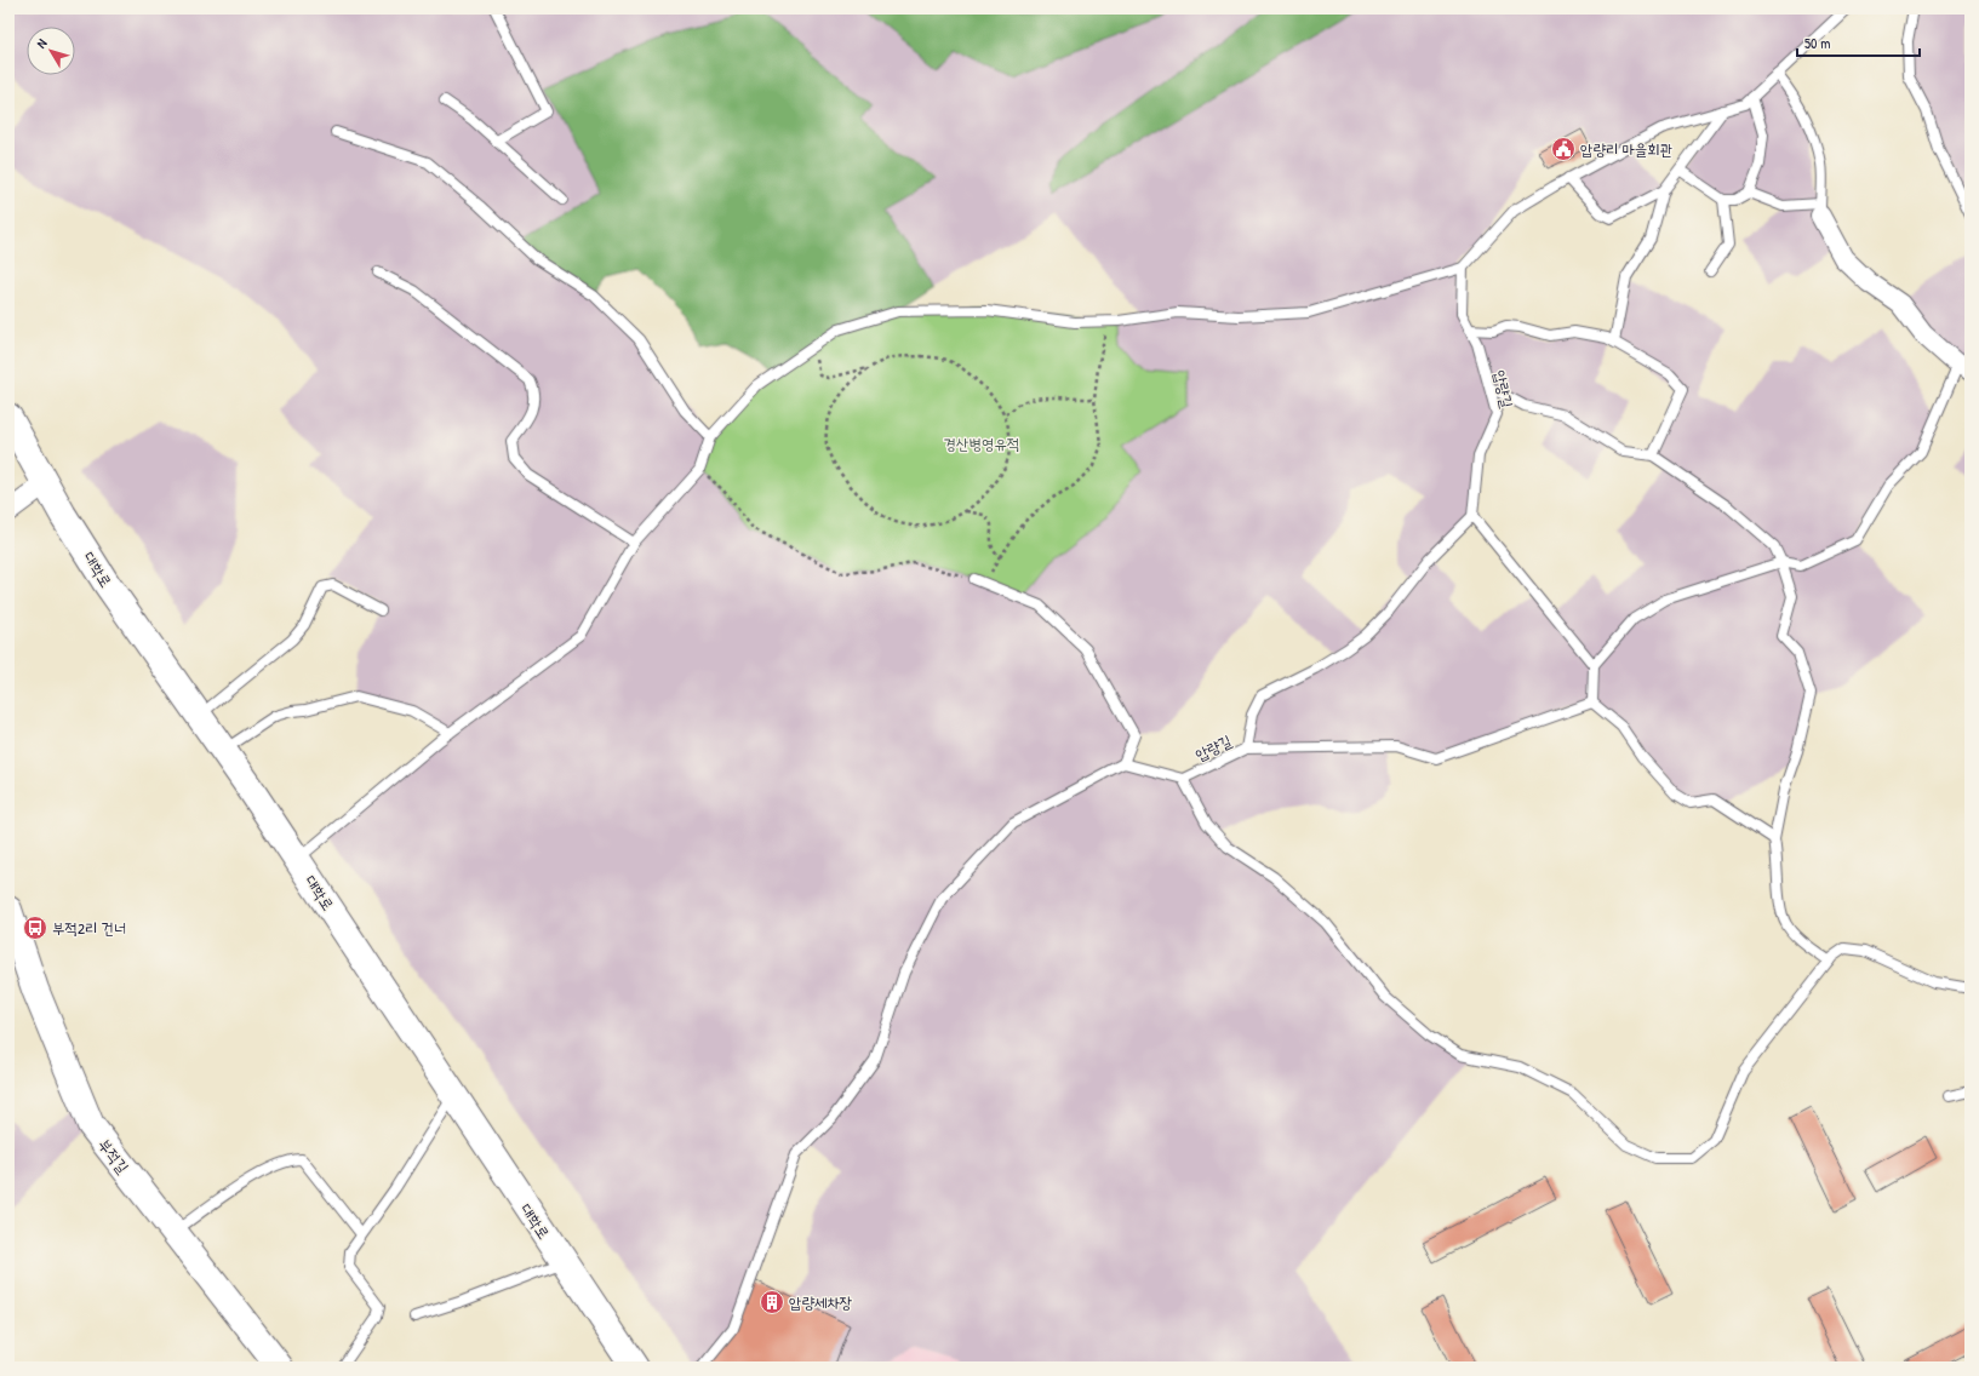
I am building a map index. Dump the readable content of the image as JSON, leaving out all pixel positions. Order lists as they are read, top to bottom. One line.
{"streets":{"main road":["대학로","부적길"],"lane":["압량길"]},"parks":["경산병영유적"],"places":{"public building":["압량리 마을회관"],"bus stop":["부적2리 건너"],"building":["압량세차장"]},"scale_bar":"50 m","north":"top left"}
